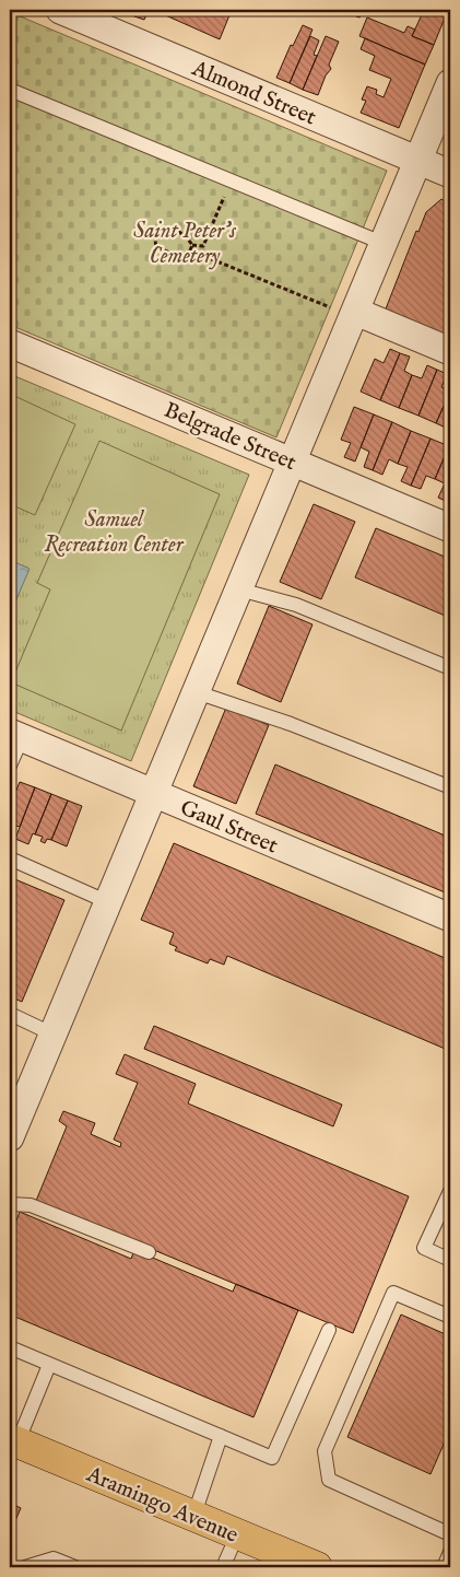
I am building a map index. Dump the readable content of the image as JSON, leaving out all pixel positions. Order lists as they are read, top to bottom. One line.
{"streets":{"main road":["Aramingo Avenue"],"street":["Almond Street","Belgrade Street","Gaul Street"]},"parks":["Saint Peter's Cemetery","Samuel Recreation Center"]}
